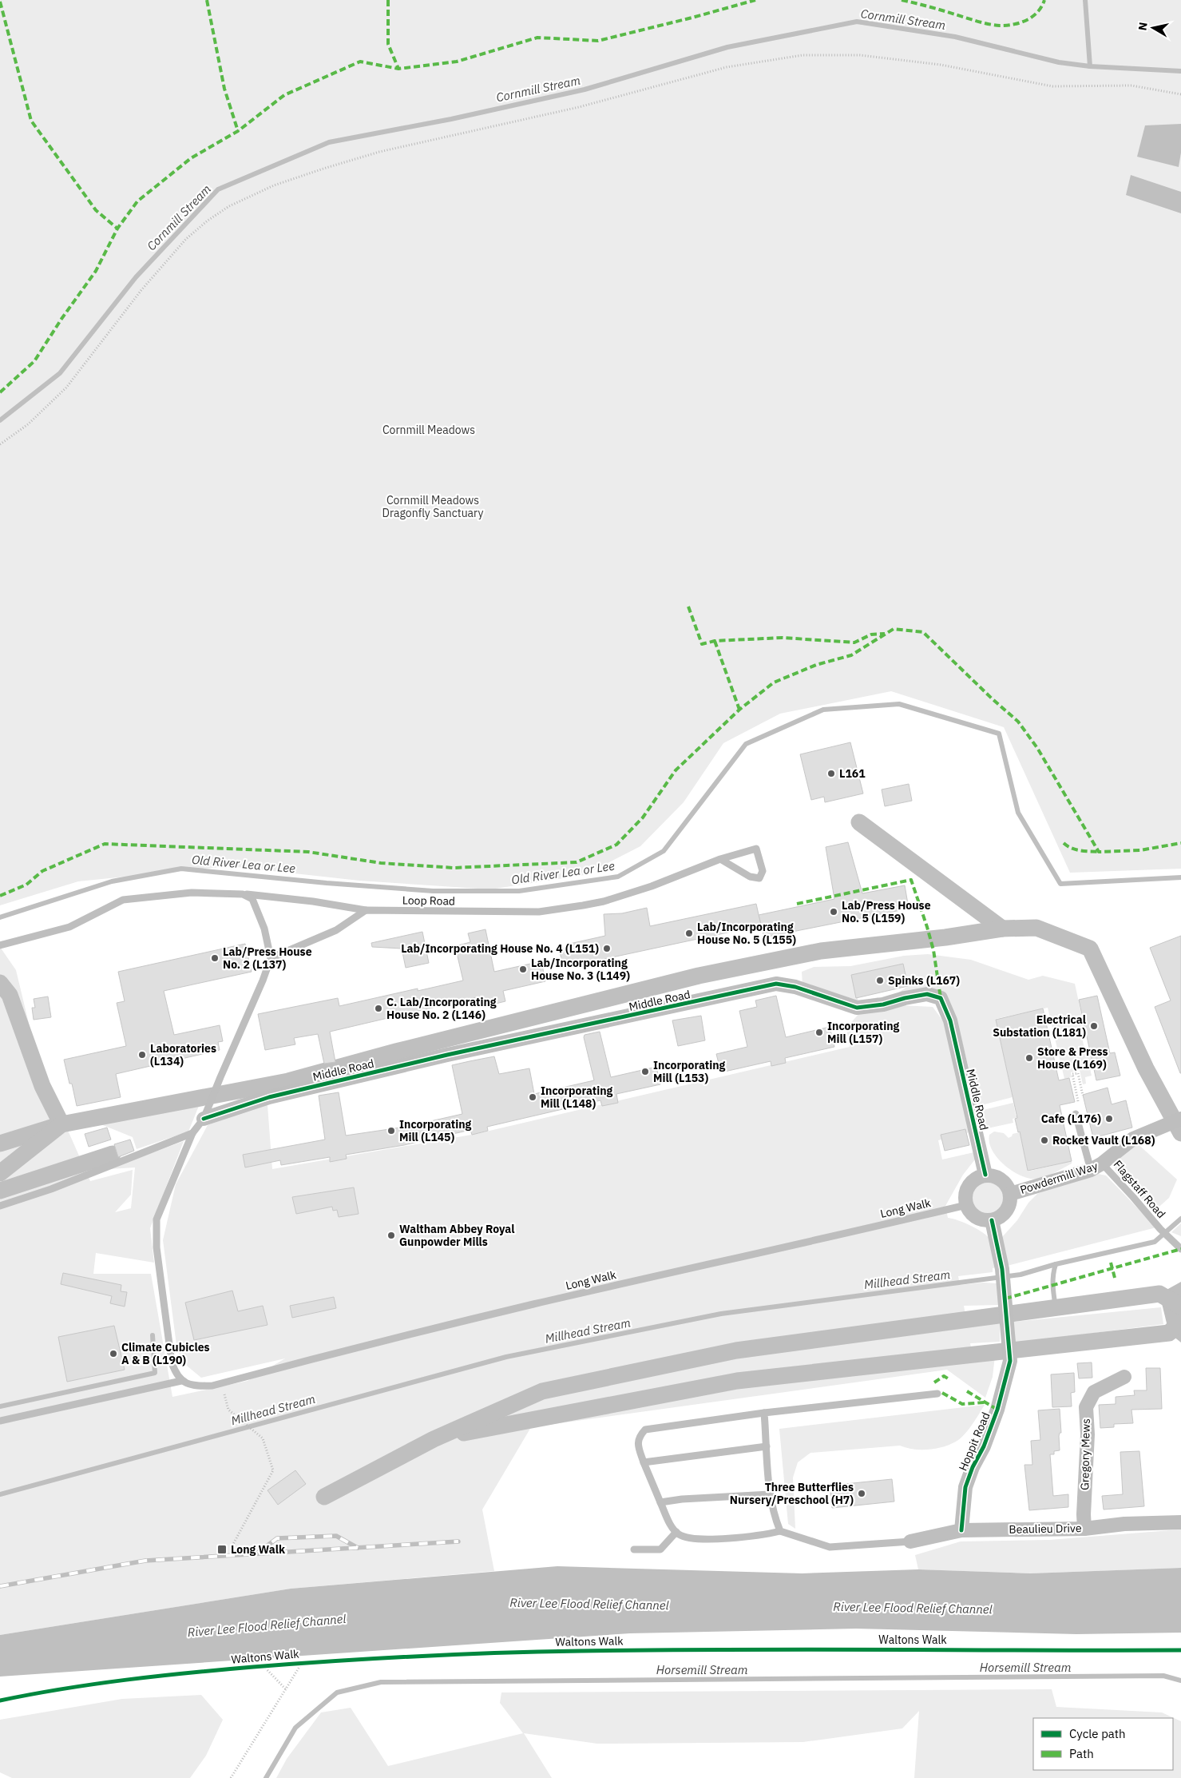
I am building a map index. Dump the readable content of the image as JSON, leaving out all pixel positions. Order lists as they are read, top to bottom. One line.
{"streets":{"street":["Middle Road","Powdermill Way","Hoppit Road","Gregory Mews","Beaulieu Drive"],"lane":["Loop Road","Flagstaff Road","Long Walk"],"cycle path":["Waltons Walk"]},"crossings":[["Middle Road","Powdermill Way"],["Middle Road","Long Walk"],["Middle Road","Hoppit Road"],["Powdermill Way","Flagstaff Road"],["Powdermill Way","Long Walk"],["Powdermill Way","Hoppit Road"],["Long Walk","Hoppit Road"],["Hoppit Road","Beaulieu Drive"],["Gregory Mews","Beaulieu Drive"]],"water":["Cornmill Stream","Old River Lea or Lee","Millhead Stream","River Lee Flood Relief Channel","Horsemill Stream"],"parks":["Cornmill Meadows","Cornmill Meadows Dragonfly Sanctuary"],"places":{"other":["L161","Lab/Press House No. 5 (L159)","Lab/Incorporating House No. 5 (L155)","Lab/Incorporating House No. 4 (L151)","Lab/Press House No. 2 (L137)","Lab/Incorporating House No. 3 (L149)","Spinks (L167)","C. Lab/Incorporating House No. 2 (L146)","Electrical Substation (L181)","Incorporating Mill (L157)","Laboratories (L134)","Store & Press House (L169)","Incorporating Mill (L153)","Incorporating Mill (L148)","Cafe (L176)","Incorporating Mill (L145)","Rocket Vault (L168)","Waltham Abbey Royal Gunpowder Mills","Climate Cubicles A & B (L190)","Three Butterflies Nursery/Preschool (H7)"],"transit":["Long Walk"]},"legend":["Cycle path","Path"],"north":"left"}
